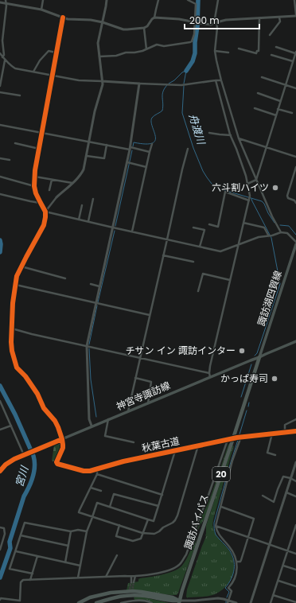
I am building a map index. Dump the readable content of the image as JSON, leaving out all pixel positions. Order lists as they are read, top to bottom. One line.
{"streets":{"highway":["20","諏訪バイパス"],"main road":["諏訪湖四賀線","神宮寺諏訪線"],"street":["秋葉古道"]},"crossings":[["諏訪湖四賀線","神宮寺諏訪線"],["諏訪湖四賀線","諏訪バイパス"],["神宮寺諏訪線","秋葉古道"],["神宮寺諏訪線","諏訪バイパス"],["秋葉古道","諏訪バイパス"]],"water":["舟渡川","宮川"],"places":["六斗割ハイツ","チサン イン 諏訪インター","かっぱ寿司"],"scale_bar":"200 m"}
